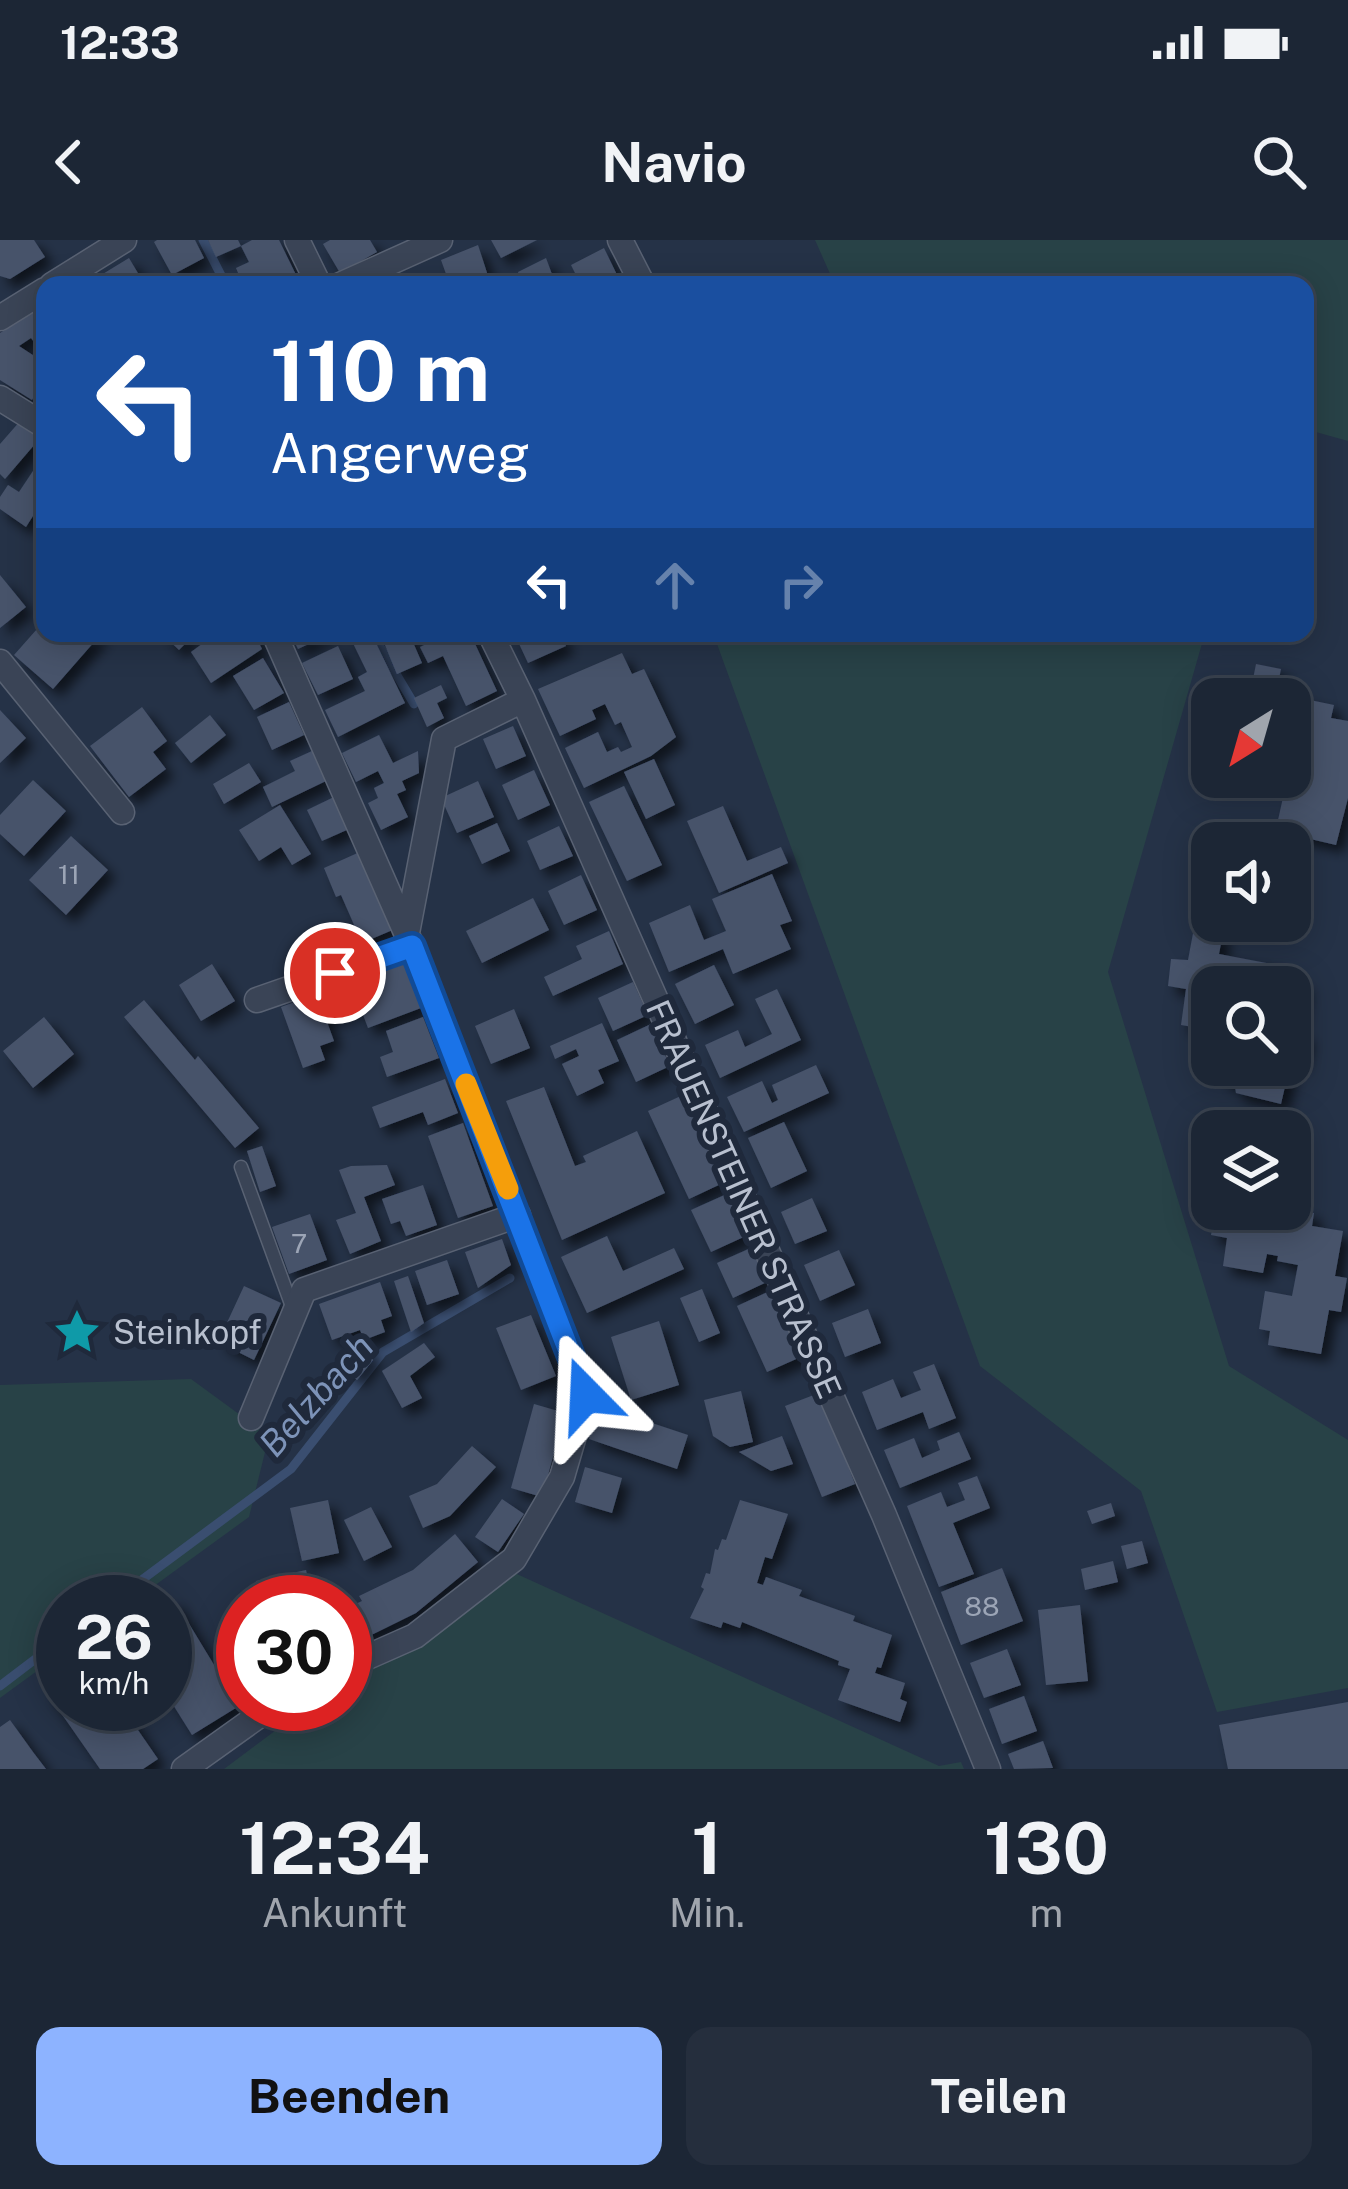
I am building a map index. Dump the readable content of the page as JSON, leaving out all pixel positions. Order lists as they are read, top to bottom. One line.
{"streets":{"street":["FRAUENSTEINER STRASSE"]},"water":["Belzbach"],"places":{"place":["Steinkopf"]},"house_numbers":["11","7","88"],"north":"bottom left","page":{"status":"12:33","header":"Navio","turn":["110 m","Angerweg"],"speed":"26 km/h","limit":"30","eta":["12:34","Ankunft","1","Min.","130","m"],"buttons":["Beenden","Teilen"]}}
